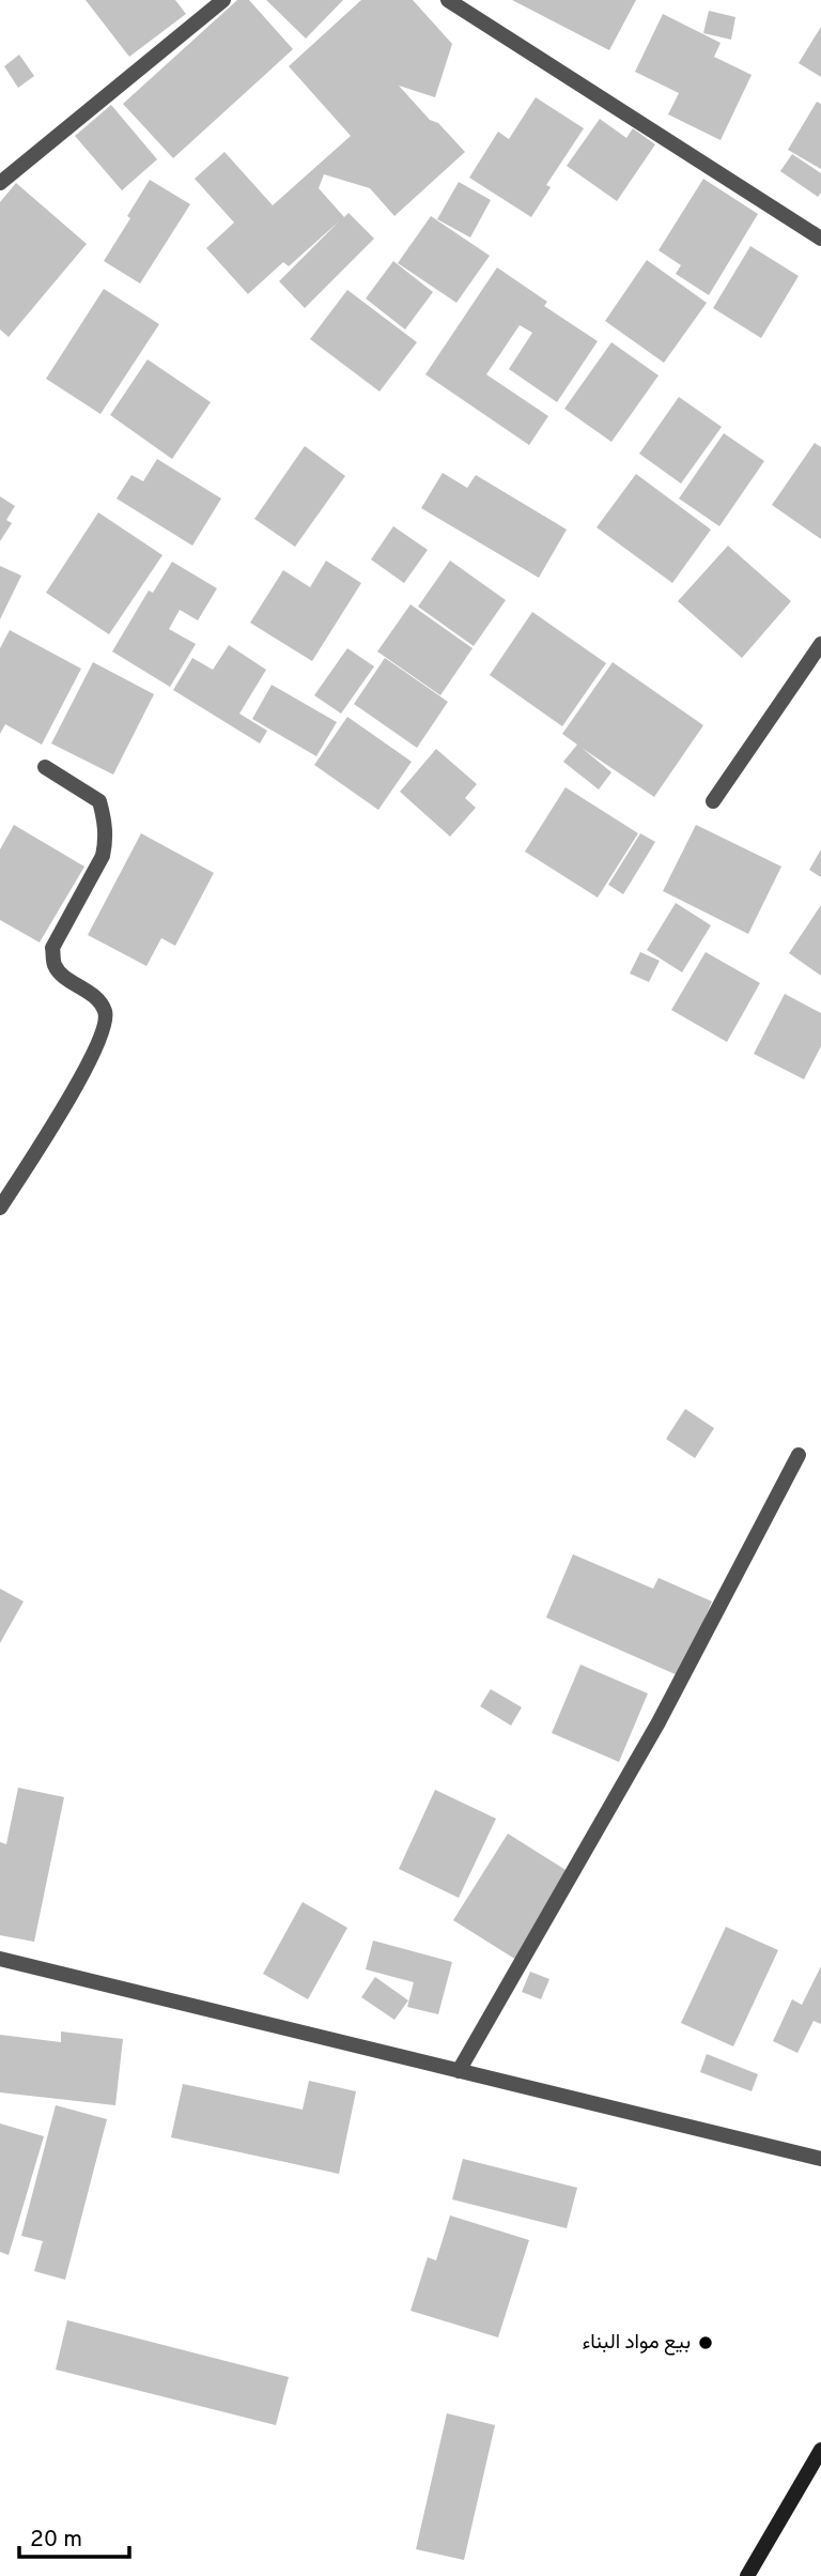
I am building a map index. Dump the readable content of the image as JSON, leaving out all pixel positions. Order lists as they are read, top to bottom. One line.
{"places":["بيع مواد البناء"],"scale_bar":"20 m"}
